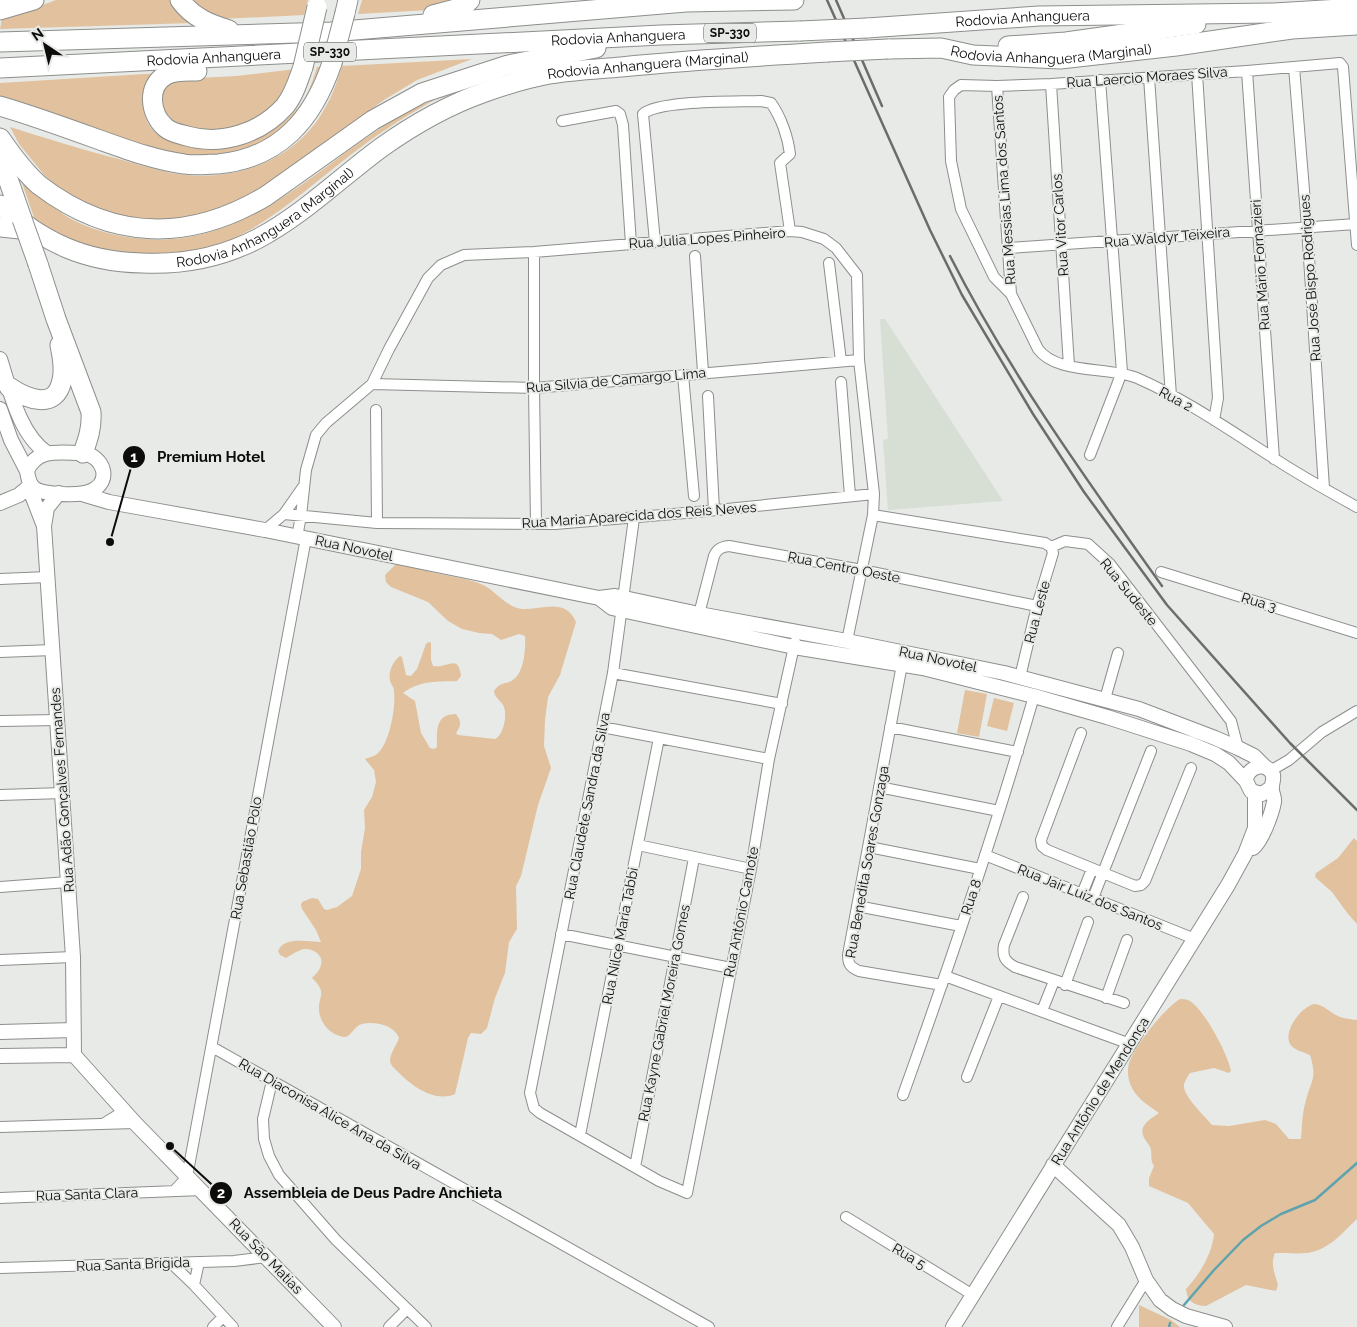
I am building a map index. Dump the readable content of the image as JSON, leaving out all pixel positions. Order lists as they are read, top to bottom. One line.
{"streets":{"highway":["Rodovia Anhanguera","SP-330","Rodovia Anhanguera (Marginal)"],"street":["Rua Laercio Moraes Silva","Rua Messias Lima dos Santos","Rua Vitor Carlos","Rua Waldyr Teixeira","Rua Julia Lopes Pinheiro","Rua Mário Fornazieri","Rua José Bispo Rodrigues","Rua Silvia de Camargo Lima","Rua 2","Rua Maria Aparecida dos Reis Neves","Rua Novotel","Rua Centro Oeste","Rua Sudeste","Rua 3","Rua Leste","Rua Adão Gonçalves Fernandes","Rua Claudete Sandra da Silva","Rua Sebastião Polo","Rua Benedita Soares Gonzaga","Rua 8","Rua Jair Luiz dos Santos","Rua Antônio Camote","Rua Nilce Maria Tabbi","Rua Kayne Gabriel Moreira Gomes","Rua Antônio de Mendonça","Rua Diaconisa Alice Ana da Silva","Rua Santa Clara","Rua São Matias","Rua 5","Rua Santa Brígida"]},"crossings":[["Rua Laercio Moraes Silva","Rua Messias Lima dos Santos"],["Rua Laercio Moraes Silva","Rua Vitor Carlos"],["Rua Laercio Moraes Silva","Rua Waldyr Teixeira"],["Rua Laercio Moraes Silva","Rua Mário Fornazieri"],["Rua Laercio Moraes Silva","Rua José Bispo Rodrigues"],["Rua Laercio Moraes Silva","Rua 2"],["Rua Messias Lima dos Santos","Rua Waldyr Teixeira"],["Rua Messias Lima dos Santos","Rua 2"],["Rua Vitor Carlos","Rua Waldyr Teixeira"],["Rua Vitor Carlos","Rua 2"],["Rua Waldyr Teixeira","Rua Mário Fornazieri"],["Rua Waldyr Teixeira","Rua José Bispo Rodrigues"],["Rua Julia Lopes Pinheiro","Rua Silvia de Camargo Lima"],["Rua Julia Lopes Pinheiro","Rua Maria Aparecida dos Reis Neves"],["Rua Julia Lopes Pinheiro","Rua Novotel"],["Rua Julia Lopes Pinheiro","Rua Centro Oeste"],["Rua Julia Lopes Pinheiro","Rua Sudeste"],["Rua Julia Lopes Pinheiro","Rua Sebastião Polo"],["Rua Mário Fornazieri","Rua 2"],["Rua José Bispo Rodrigues","Rua 2"],["Rua Maria Aparecida dos Reis Neves","Rua Claudete Sandra da Silva"],["Rua Novotel","Rua Centro Oeste"],["Rua Novotel","Rua Sudeste"],["Rua Novotel","Rua Leste"],["Rua Novotel","Rua Adão Gonçalves Fernandes"],["Rua Novotel","Rua Claudete Sandra da Silva"],["Rua Novotel","Rua Sebastião Polo"],["Rua Novotel","Rua Benedita Soares Gonzaga"],["Rua Novotel","Rua 8"],["Rua Novotel","Rua Antônio Camote"],["Rua Novotel","Rua Antônio de Mendonça"],["Rua Centro Oeste","Rua Leste"],["Rua Sudeste","Rua Leste"],["Rua Adão Gonçalves Fernandes","Rua São Matias"],["Rua Claudete Sandra da Silva","Rua Nilce Maria Tabbi"],["Rua Sebastião Polo","Rua Diaconisa Alice Ana da Silva"],["Rua Sebastião Polo","Rua São Matias"],["Rua Benedita Soares Gonzaga","Rua 8"],["Rua 8","Rua Jair Luiz dos Santos"],["Rua Jair Luiz dos Santos","Rua Antônio de Mendonça"],["Rua Antônio Camote","Rua Kayne Gabriel Moreira Gomes"],["Rua Antônio de Mendonça","Rua 5"],["Rua Santa Clara","Rua São Matias"],["Rua São Matias","Rua Santa Brígida"]],"places":["Premium Hotel","Assembleia de Deus Padre Anchieta"],"north":"top left"}
